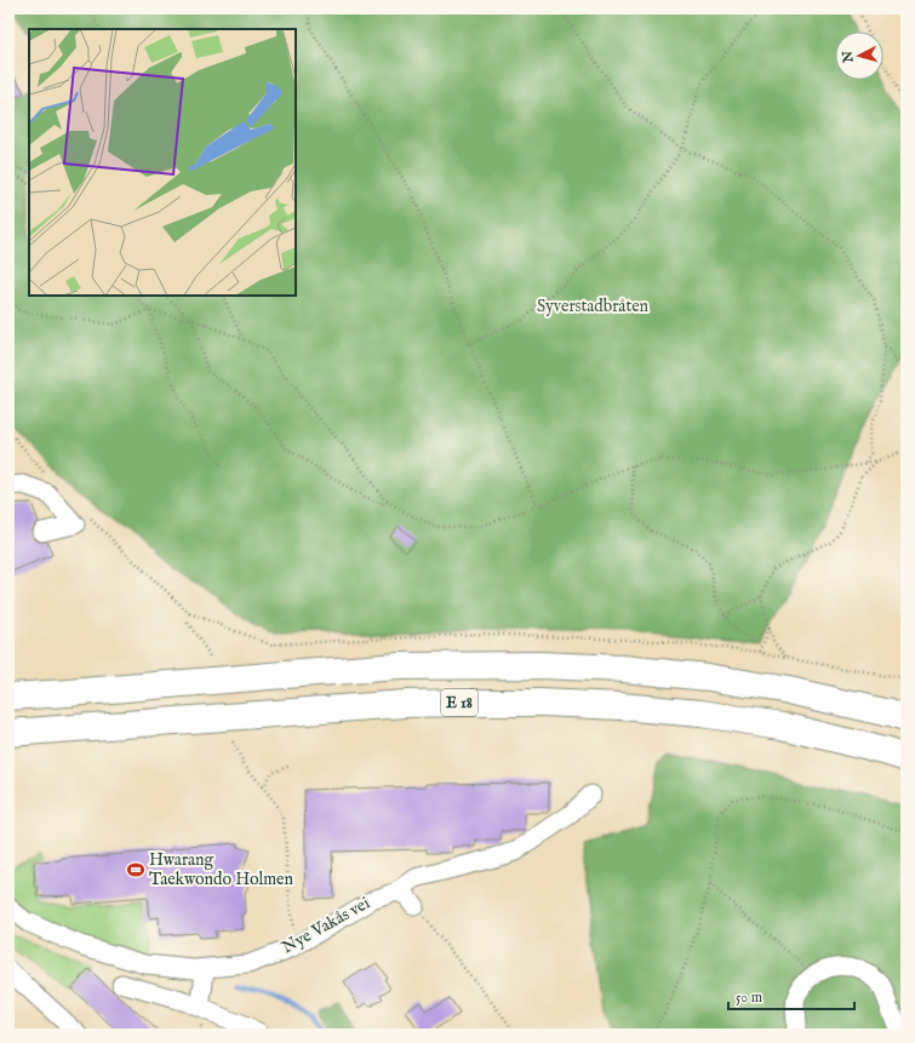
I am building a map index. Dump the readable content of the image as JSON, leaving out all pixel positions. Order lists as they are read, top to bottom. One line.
{"streets":{"highway":["E 18"],"street":["Nye Vakås vei"]},"parks":["Syverstadbråten"],"places":{"sports":["Hwarang Taekwondo Holmen"]},"scale_bar":"50 m","north":"left"}
